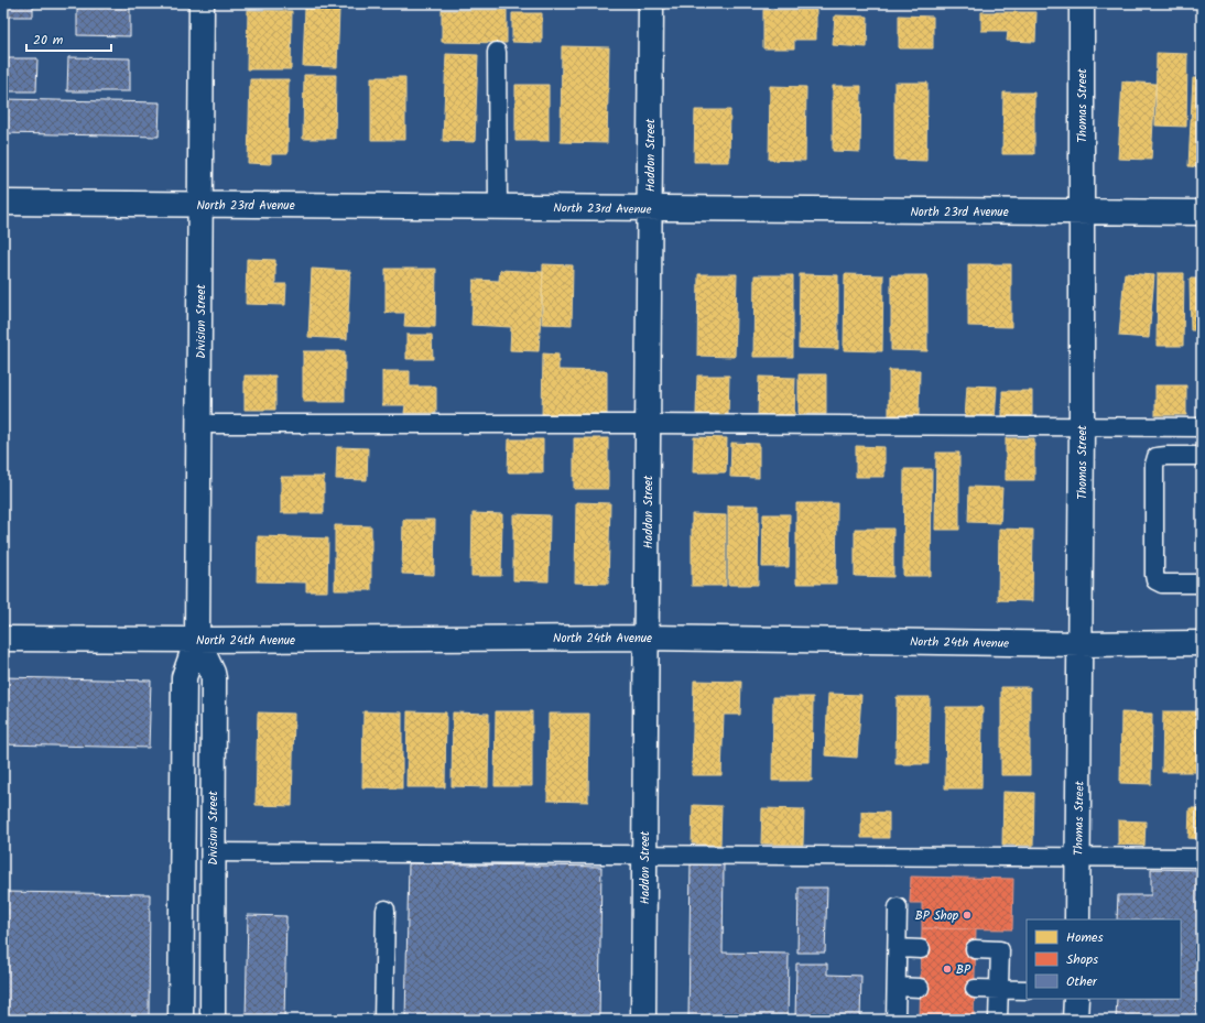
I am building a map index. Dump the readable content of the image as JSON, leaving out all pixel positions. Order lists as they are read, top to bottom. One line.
{"streets":{"street":["Thomas Street","Haddon Street","North 23rd Avenue","Division Street","North 24th Avenue"]},"crossings":[["Thomas Street","North 23rd Avenue"],["Thomas Street","North 24th Avenue"],["Haddon Street","North 23rd Avenue"],["Haddon Street","North 24th Avenue"],["North 23rd Avenue","Division Street"],["Division Street","North 24th Avenue"]],"places":["BP Shop","BP"],"legend":["Homes","Shops","Other"],"scale_bar":"20 m"}
